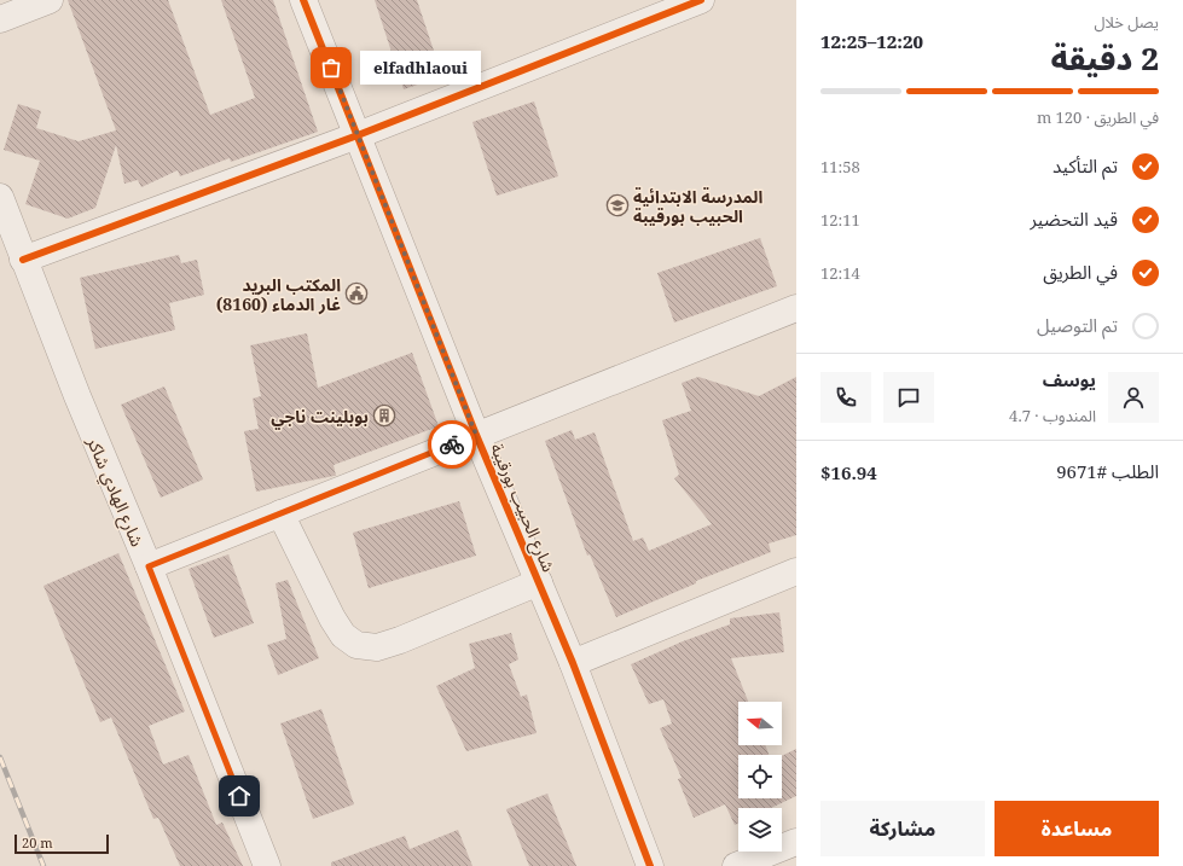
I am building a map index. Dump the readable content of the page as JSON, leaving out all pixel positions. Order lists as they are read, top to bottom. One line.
{"streets":{"street":["شارع الهادي شاكر","شارع الحبيب بورقيبة"]},"places":{"other":["elfadhlaoui"],"school or university":["المدرسة الابتدائية الحبيب بورقيبة"],"public building":["المكتب البريد غار الدماء (8160)"],"building":["بوبلينت ناجي"]},"scale_bar":"20 m","north":"left","page":{"heading":["2 دقيقة","يصل خلال","12:20–12:25"],"panel":["يوسف","المندوب · 4.7","الطلب #9671","$16.94"],"bubble":"elfadhlaoui","bar":"في الطريق · 120 m","list":[["تم التأكيد","11:58"],["قيد التحضير","12:11"],["في الطريق","12:14"],"تم التوصيل"],"buttons":["مساعدة","مشاركة"],"scale":"20 m"}}
